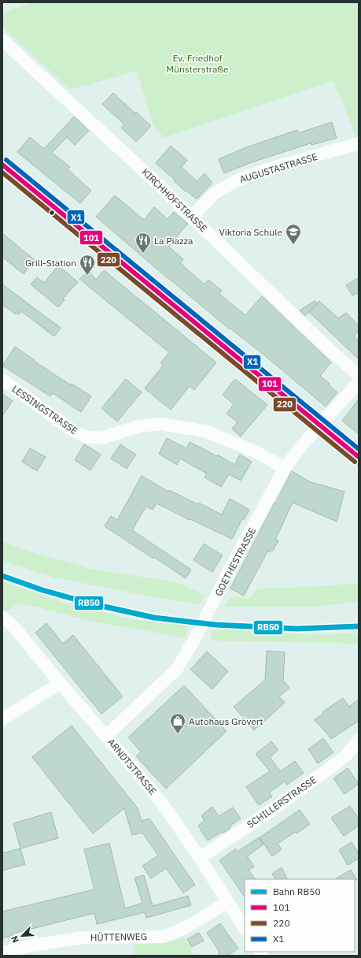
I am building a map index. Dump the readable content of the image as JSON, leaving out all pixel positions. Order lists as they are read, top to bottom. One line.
{"streets":{"street":["AUGUSTASTRASSE","KIRCHHOFSTRASSE","LESSINGSTRASSE","GOETHESTRASSE","ARNDTSTRASSE","SCHILLERSTRASSE","HÜTTENWEG"]},"crossings":[["AUGUSTASTRASSE","KIRCHHOFSTRASSE"],["LESSINGSTRASSE","GOETHESTRASSE"],["GOETHESTRASSE","ARNDTSTRASSE"],["ARNDTSTRASSE","SCHILLERSTRASSE"],["ARNDTSTRASSE","HÜTTENWEG"]],"parks":["Ev. Friedhof Münsterstraße"],"places":{"school or university":["Viktoria Schule"],"restaurant":["La Piazza","Grill-Station"],"shop":["Autohaus Grövert"]},"lines":["transit line X1","transit line 101","transit line 220","rail line RB50"],"legend":["Bahn RB50","101","220","X1"],"north":"bottom left"}
